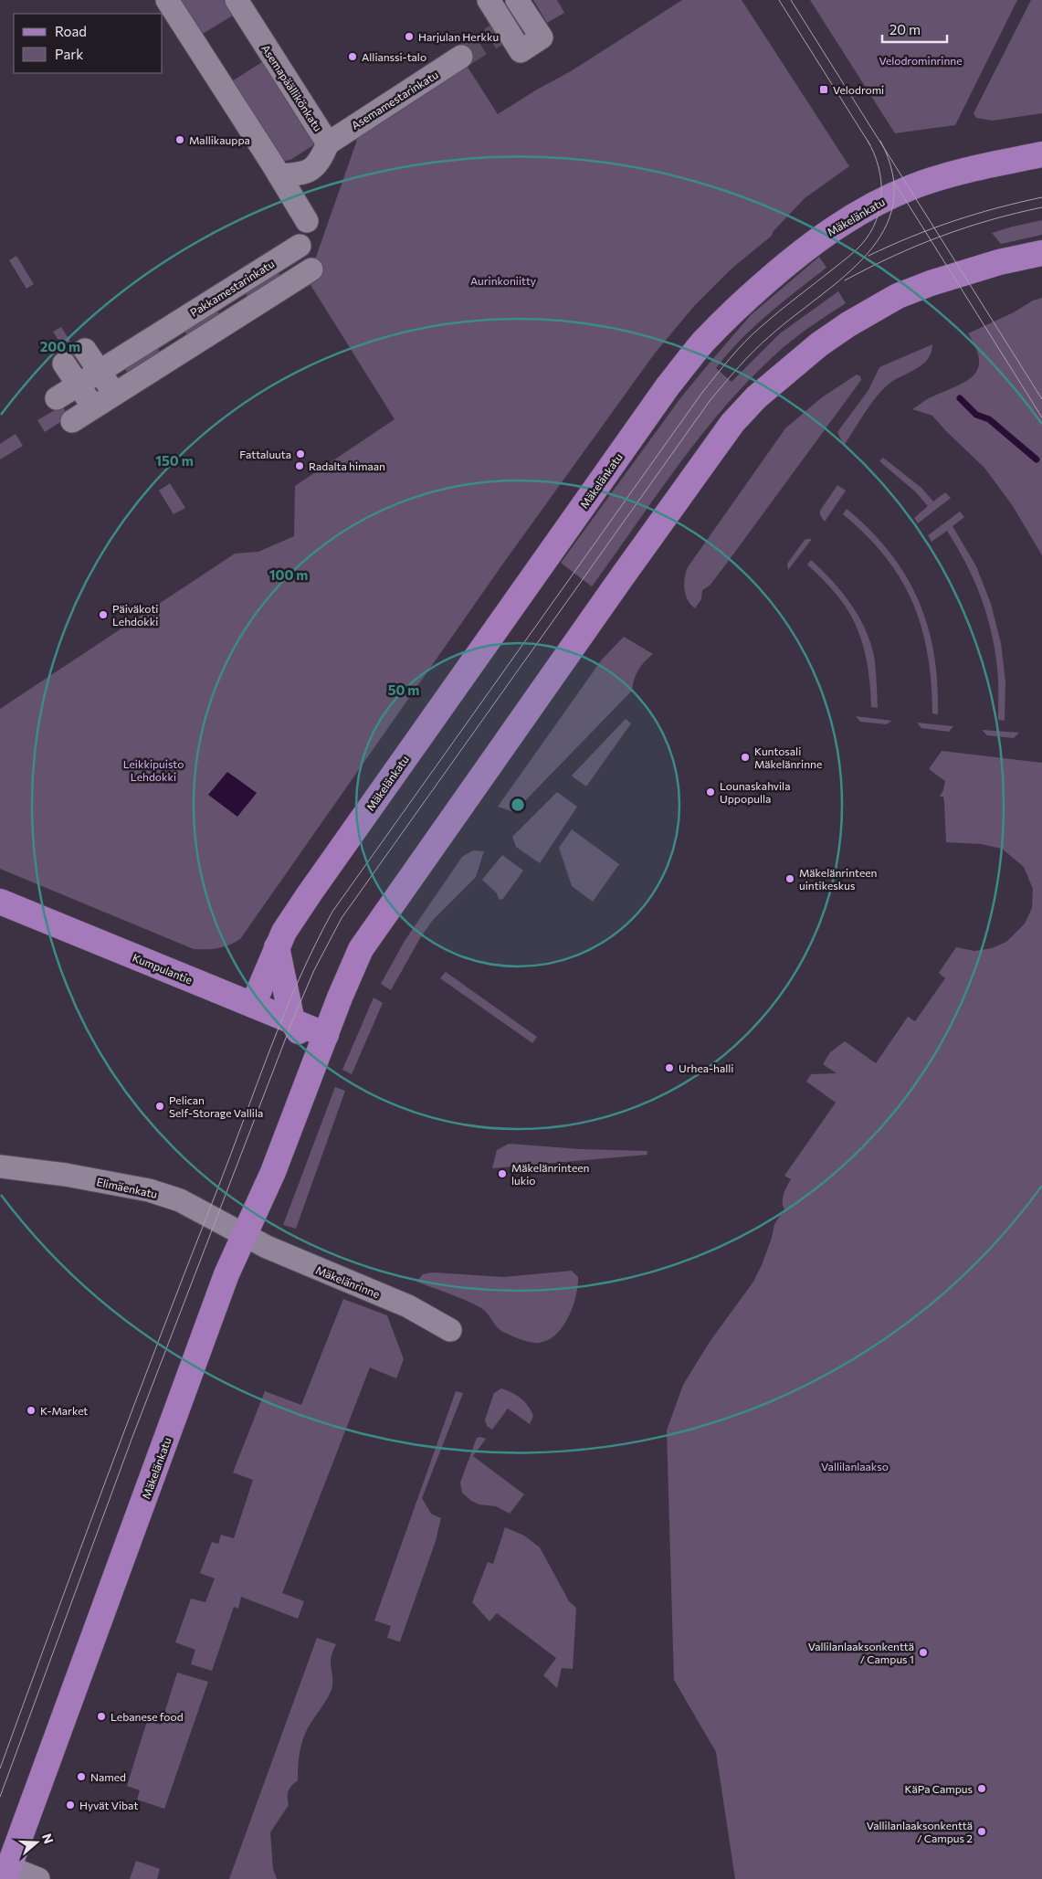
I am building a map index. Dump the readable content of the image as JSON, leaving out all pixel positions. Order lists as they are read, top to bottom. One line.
{"streets":{"main road":["Mäkelänkatu","Kumpulantie"],"street":["Asemapäällikönkatu","Asemamestarinkatu","Pakkamestarinkatu","Elimäenkatu","Mäkelänrinne"]},"crossings":[["Asemapäällikönkatu","Asemamestarinkatu"],["Mäkelänkatu","Kumpulantie"],["Mäkelänkatu","Elimäenkatu"],["Mäkelänkatu","Mäkelänrinne"],["Elimäenkatu","Mäkelänrinne"]],"parks":["Velodrominrinne","Aurinkoniitty","Leikkipuisto Lehdokki","Vallilanlaakso"],"places":{"other":["Harjulan Herkku","Allianssi-talo","Mallikauppa","Fattaluuta","Radalta himaan","Päiväkoti Lehdokki","Kuntosali Mäkelänrinne","Lounaskahvila Uppopulla","Mäkelänrinteen uintikeskus","Urhea-halli","Pelican Self-Storage Vallila","Mäkelänrinteen lukio","K-Market","Vallilanlaaksonkenttä / Campus 1","Lebanese food","Named","KäPa Campus","Hyvät Vibat","Vallilanlaaksonkenttä / Campus 2"],"transit":["Velodromi"]},"legend":["Road","Park"],"scale_bar":"20 m","north":"right","rings":["200 m","150 m","100 m","50 m"]}
